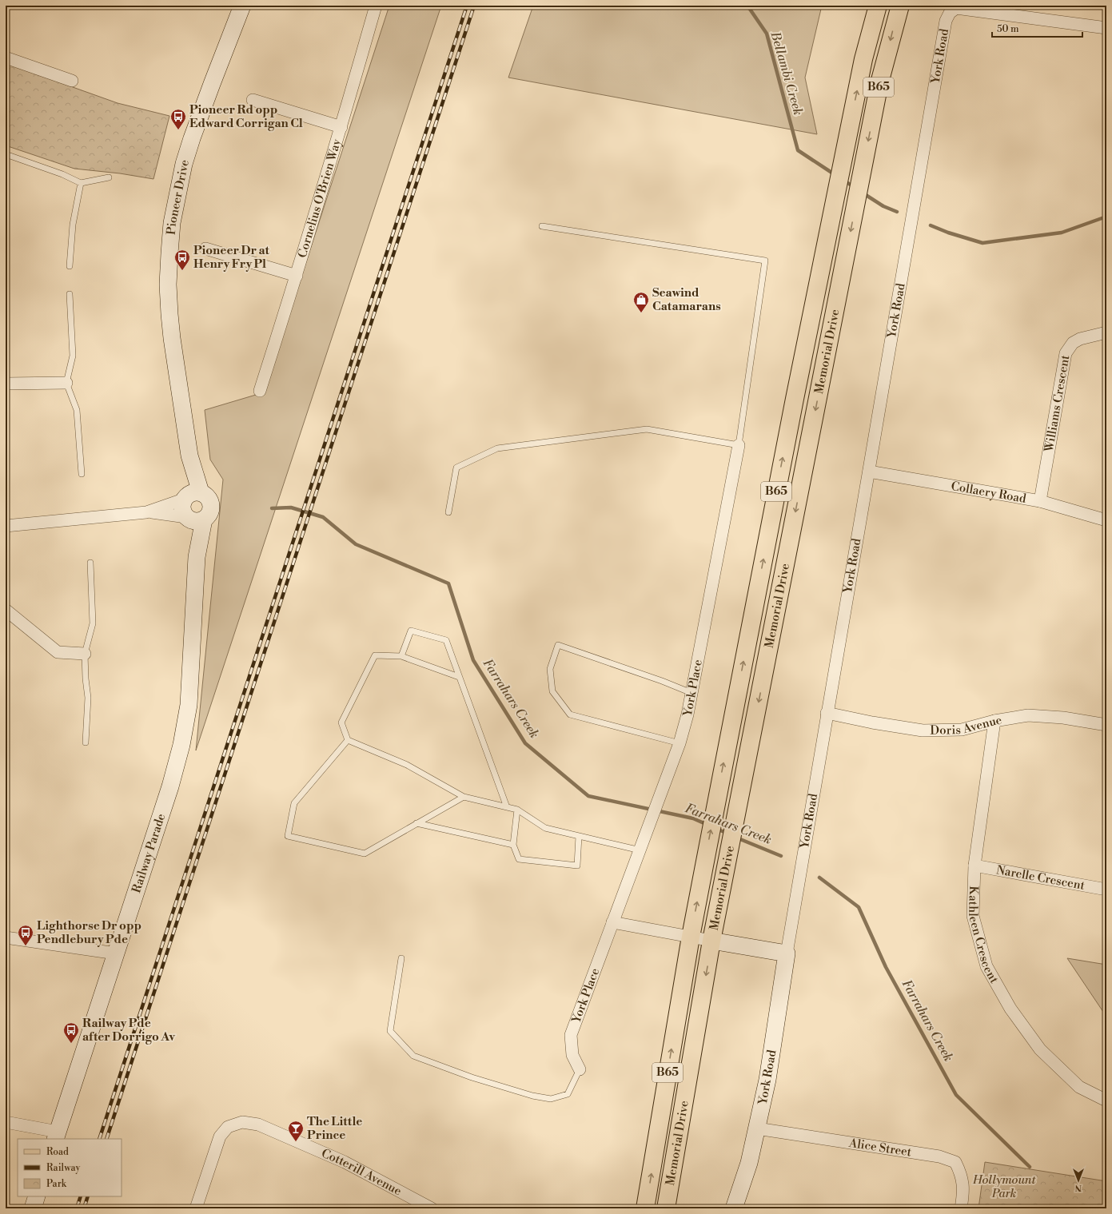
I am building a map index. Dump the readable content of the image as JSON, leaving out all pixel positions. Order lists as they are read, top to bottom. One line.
{"streets":{"main road":["York Road","B65","Pioneer Drive","Memorial Drive","Railway Parade"],"street":["Cornelius O'Brien Way","Williams Crescent","Collaery Road","York Place","Doris Avenue","Narelle Crescent","Kathleen Crescent","Alice Street","Cotterill Avenue"]},"crossings":[["York Road","Collaery Road"],["York Road","Doris Avenue"],["York Road","Alice Street"],["Pioneer Drive","Railway Parade"],["Williams Crescent","Collaery Road"],["Doris Avenue","Kathleen Crescent"],["Narelle Crescent","Kathleen Crescent"]],"water":["Bellambi Creek","Farrahars Creek"],"parks":["Hollymount Park"],"places":{"bus stop":["Pioneer Rd opp Edward Corrigan Cl","Pioneer Dr at Henry Fry Pl","Lighthorse Dr opp Pendlebury Pde","Railway Pde after Dorrigo Av"],"shop":["Seawind Catamarans"],"bar":["The Little Prince"]},"legend":["Road","Railway","Park"],"scale_bar":"50 m","north":"bottom"}
